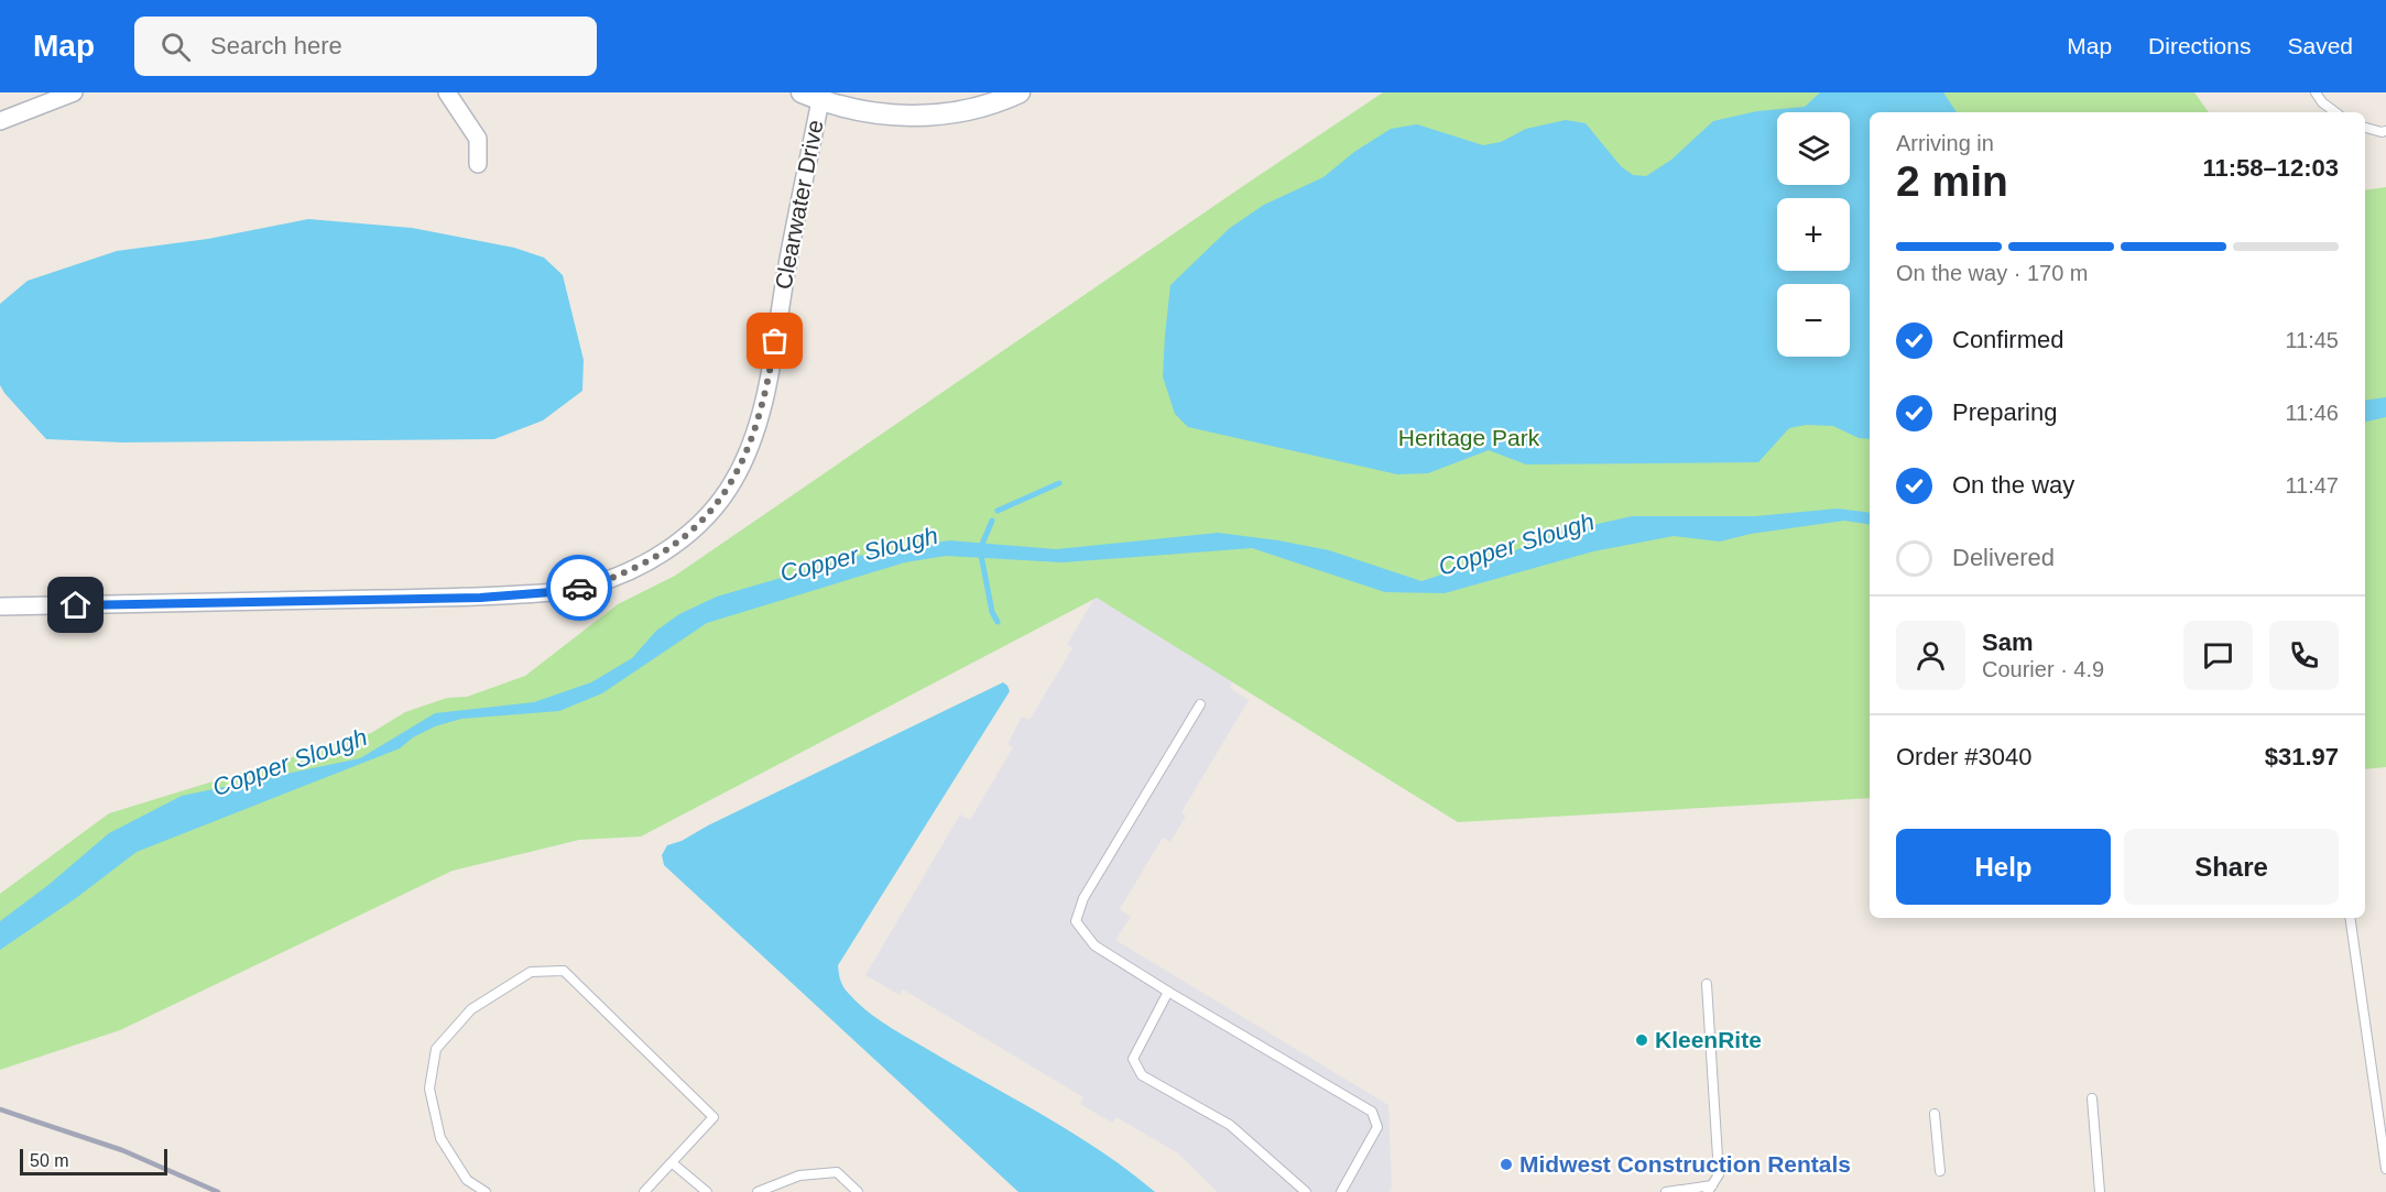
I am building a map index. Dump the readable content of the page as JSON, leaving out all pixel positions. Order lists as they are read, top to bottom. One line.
{"streets":{"street":["Clearwater Drive"]},"water":["Copper Slough"],"parks":["Heritage Park"],"places":["KleenRite","Midwest Construction Rentals"],"scale_bar":"50 m","page":{"header":"Map","search":"Search here","nav":["Map","Directions","Saved"],"map_buttons":["+","−"],"heading":["2 min","Arriving in","11:58–12:03"],"panel":["Sam","Courier · 4.9","Order #3040","$31.97"],"bar":"On the way · 170 m","list":[["Confirmed","11:45"],["Preparing","11:46"],["On the way","11:47"],"Delivered"],"buttons":["Help","Share"],"scale":"50 m"}}
